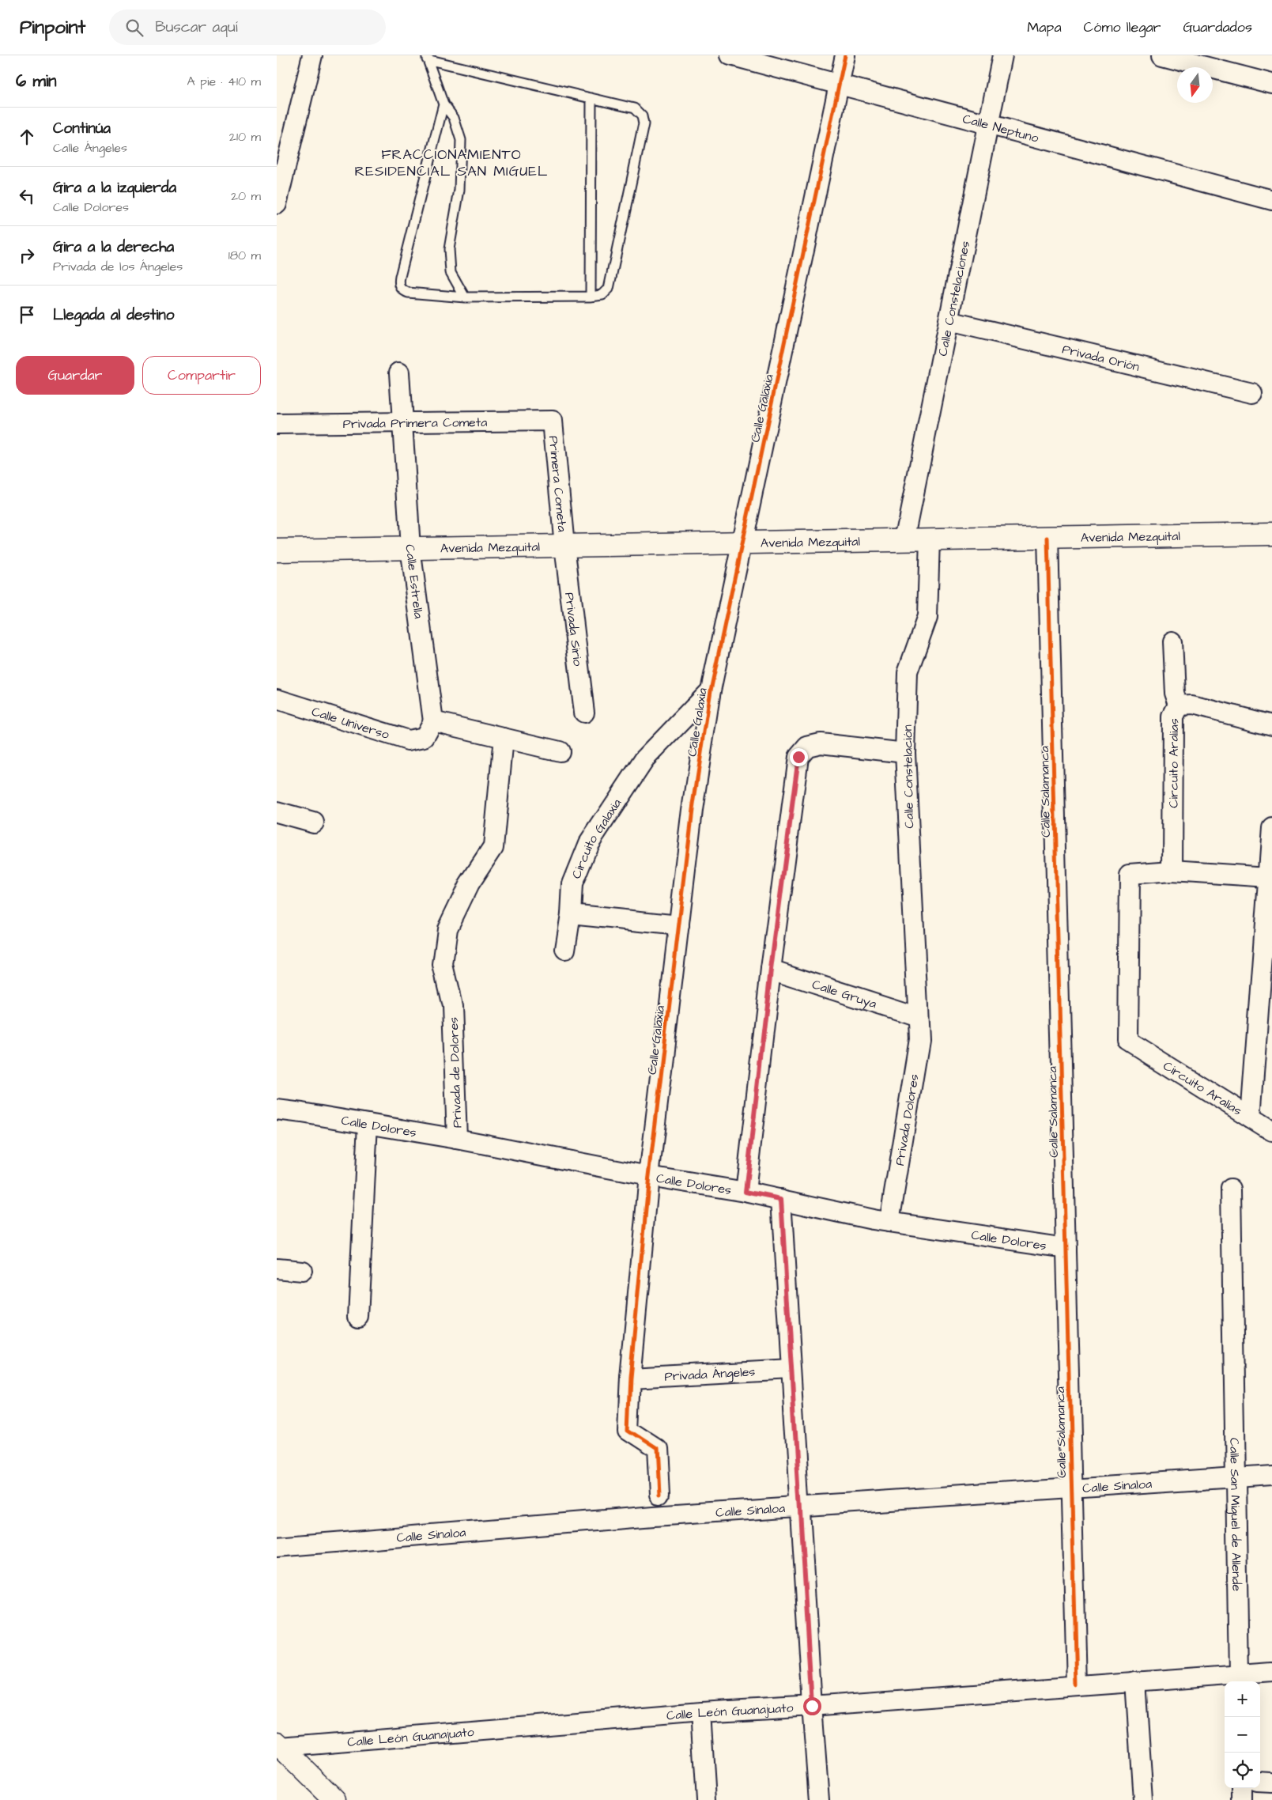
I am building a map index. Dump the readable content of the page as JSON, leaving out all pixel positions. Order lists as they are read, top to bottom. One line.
{"streets":{"street":["Calle Neptuno","Calle Constelaciones","Privada Orión","Calle Galaxia","Privada Primera Cometa","Primera Cometa","Avenida Mezquital","Calle Estrella","Privada Sirio","Calle Universo","Circuito Aralias","Calle Constelación","Calle Salamanca","Circuito Galaxia","Calle Gruya","Privada de Dolores","Privada Dolores","Calle Dolores","Privada Ángeles","Calle Sinaloa","Calle San Miguel de Allende","Calle León Guanajuato"]},"crossings":[["Calle Neptuno","Calle Constelaciones"],["Calle Neptuno","Calle Galaxia"],["Calle Constelaciones","Privada Orión"],["Calle Constelaciones","Avenida Mezquital"],["Calle Galaxia","Avenida Mezquital"],["Calle Galaxia","Circuito Galaxia"],["Calle Galaxia","Calle Dolores"],["Calle Galaxia","Privada Ángeles"],["Privada Primera Cometa","Primera Cometa"],["Privada Primera Cometa","Calle Estrella"],["Primera Cometa","Avenida Mezquital"],["Primera Cometa","Privada Sirio"],["Avenida Mezquital","Calle Estrella"],["Avenida Mezquital","Privada Sirio"],["Avenida Mezquital","Calle Constelación"],["Avenida Mezquital","Calle Salamanca"],["Calle Estrella","Calle Universo"],["Calle Constelación","Calle Gruya"],["Calle Constelación","Privada Dolores"],["Calle Salamanca","Calle Dolores"],["Calle Salamanca","Calle Sinaloa"],["Calle Salamanca","Calle León Guanajuato"],["Calle Gruya","Privada Dolores"],["Privada de Dolores","Calle Dolores"],["Privada Dolores","Calle Dolores"],["Calle Sinaloa","Calle San Miguel de Allende"],["Calle San Miguel de Allende","Calle León Guanajuato"]],"districts":["FRACCIONAMIENTO RESIDENCIAL SAN MIGUEL"],"north":"bottom","page":{"header":"Pinpoint","search":"Buscar aquí","nav":["Mapa","Cómo llegar","Guardados"],"heading":["6 min","A pie · 410 m"],"list":[["Continúa","Calle Ángeles","210 m"],["Gira a la izquierda","Calle Dolores","20 m"],["Gira a la derecha","Privada de los Ángeles","180 m"],"Llegada al destino"],"buttons":["Guardar","Compartir"],"map_buttons":["+","−"]}}
